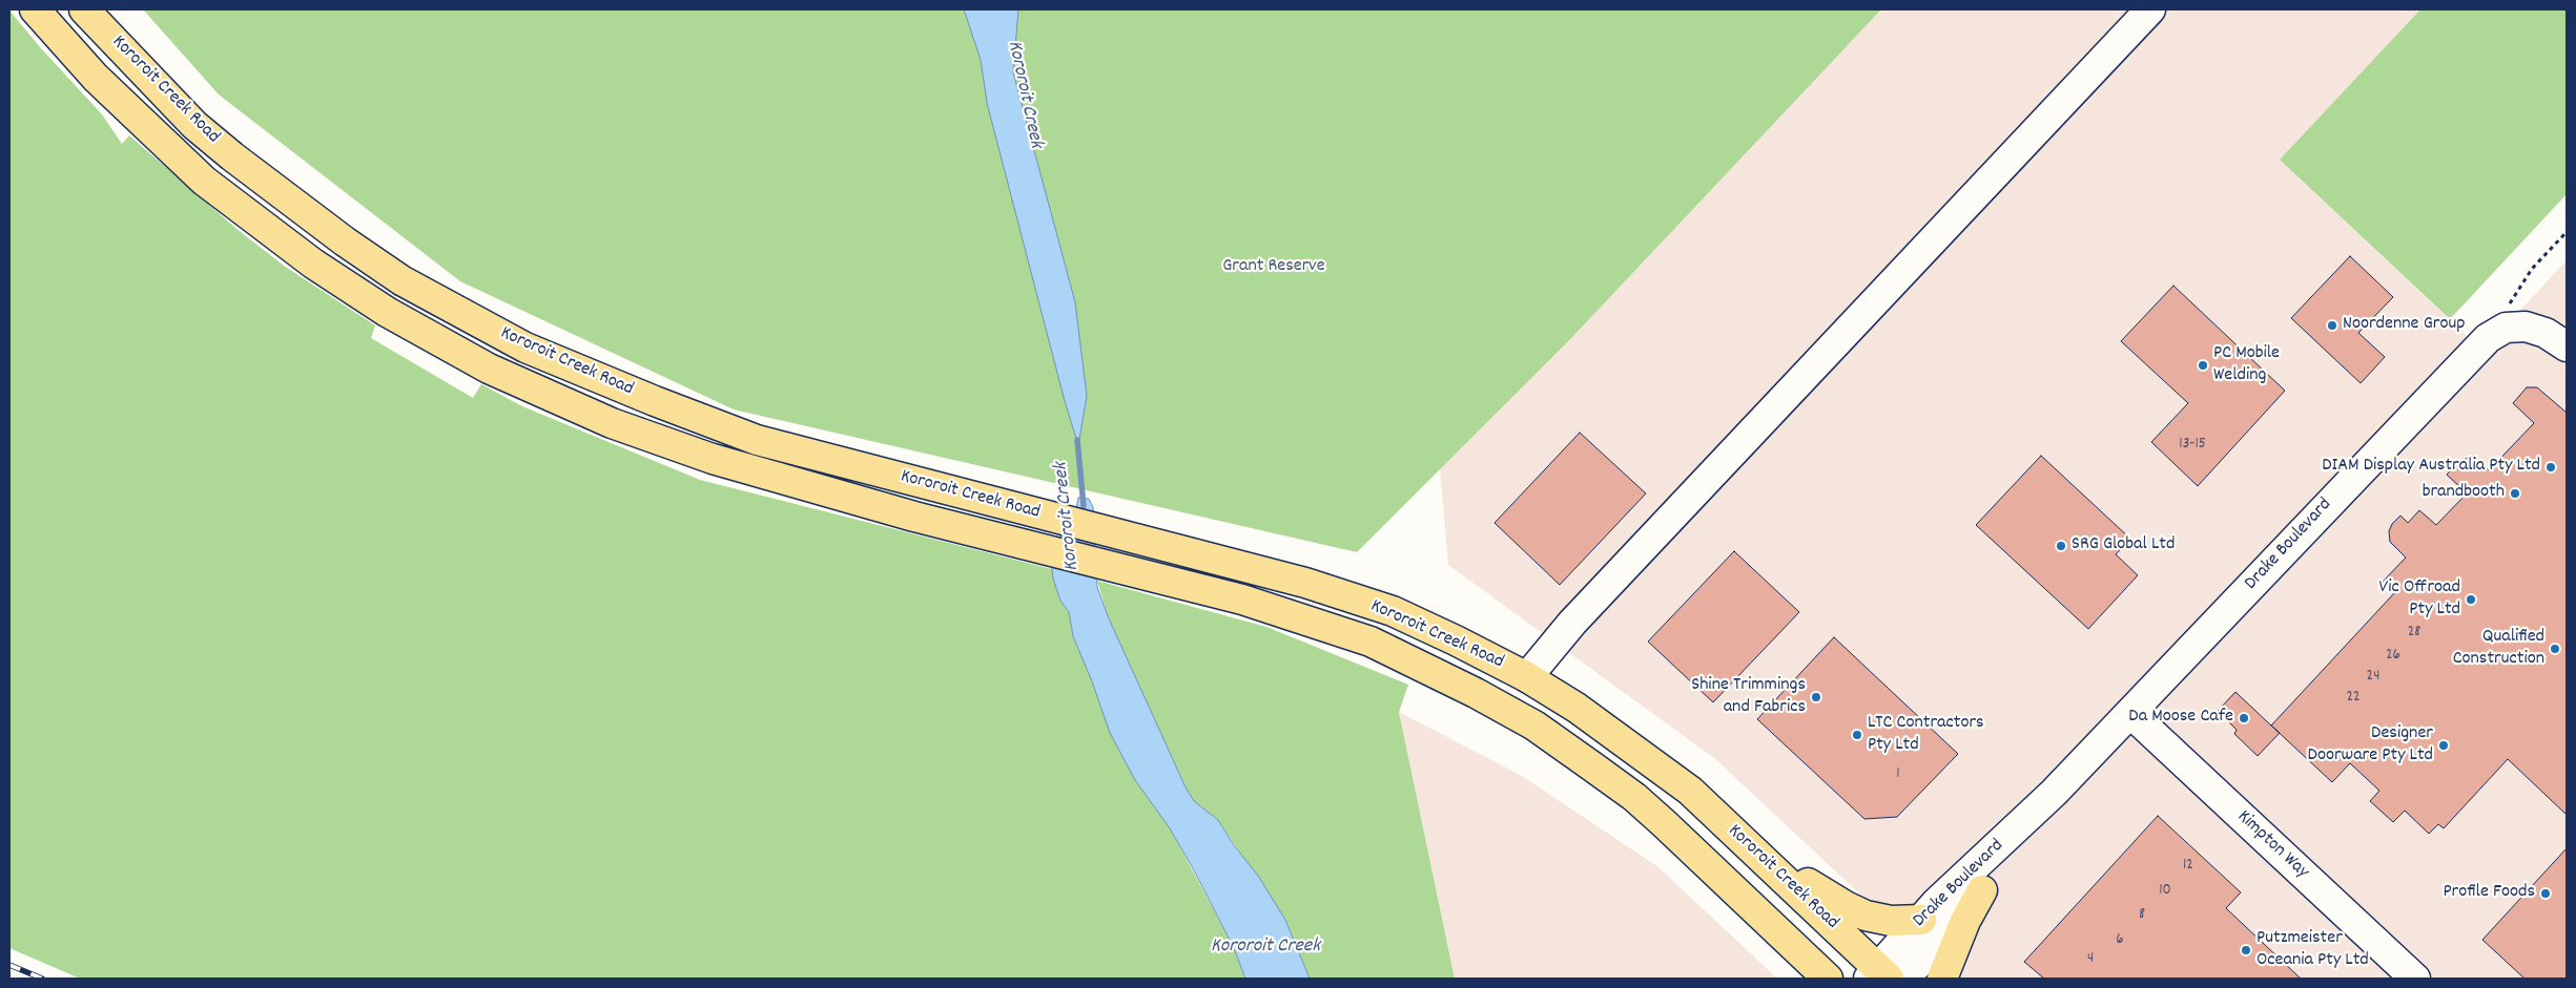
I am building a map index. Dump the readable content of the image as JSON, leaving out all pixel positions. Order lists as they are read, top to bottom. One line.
{"streets":{"main road":["Kororoit Creek Road"],"street":["Drake Boulevard","Kimpton Way"]},"crossings":[["Kororoit Creek Road","Drake Boulevard"],["Drake Boulevard","Kimpton Way"]],"water":["Kororoit Creek"],"parks":["Grant Reserve"],"places":["Noordenne Group","PC Mobile Welding","DIAM Display Australia Pty Ltd","brandbooth","SRG Global Ltd","Vic Offroad Pty Ltd","Qualified Construction","Shine Trimmings and Fabrics","Da Moose Cafe","LTC Contractors Pty Ltd","Designer Doorware Pty Ltd","Profile Foods","Putzmeister Oceania Pty Ltd"],"house_numbers":["13-15","28","26","24","22","1","12","10","8","6","4"]}
